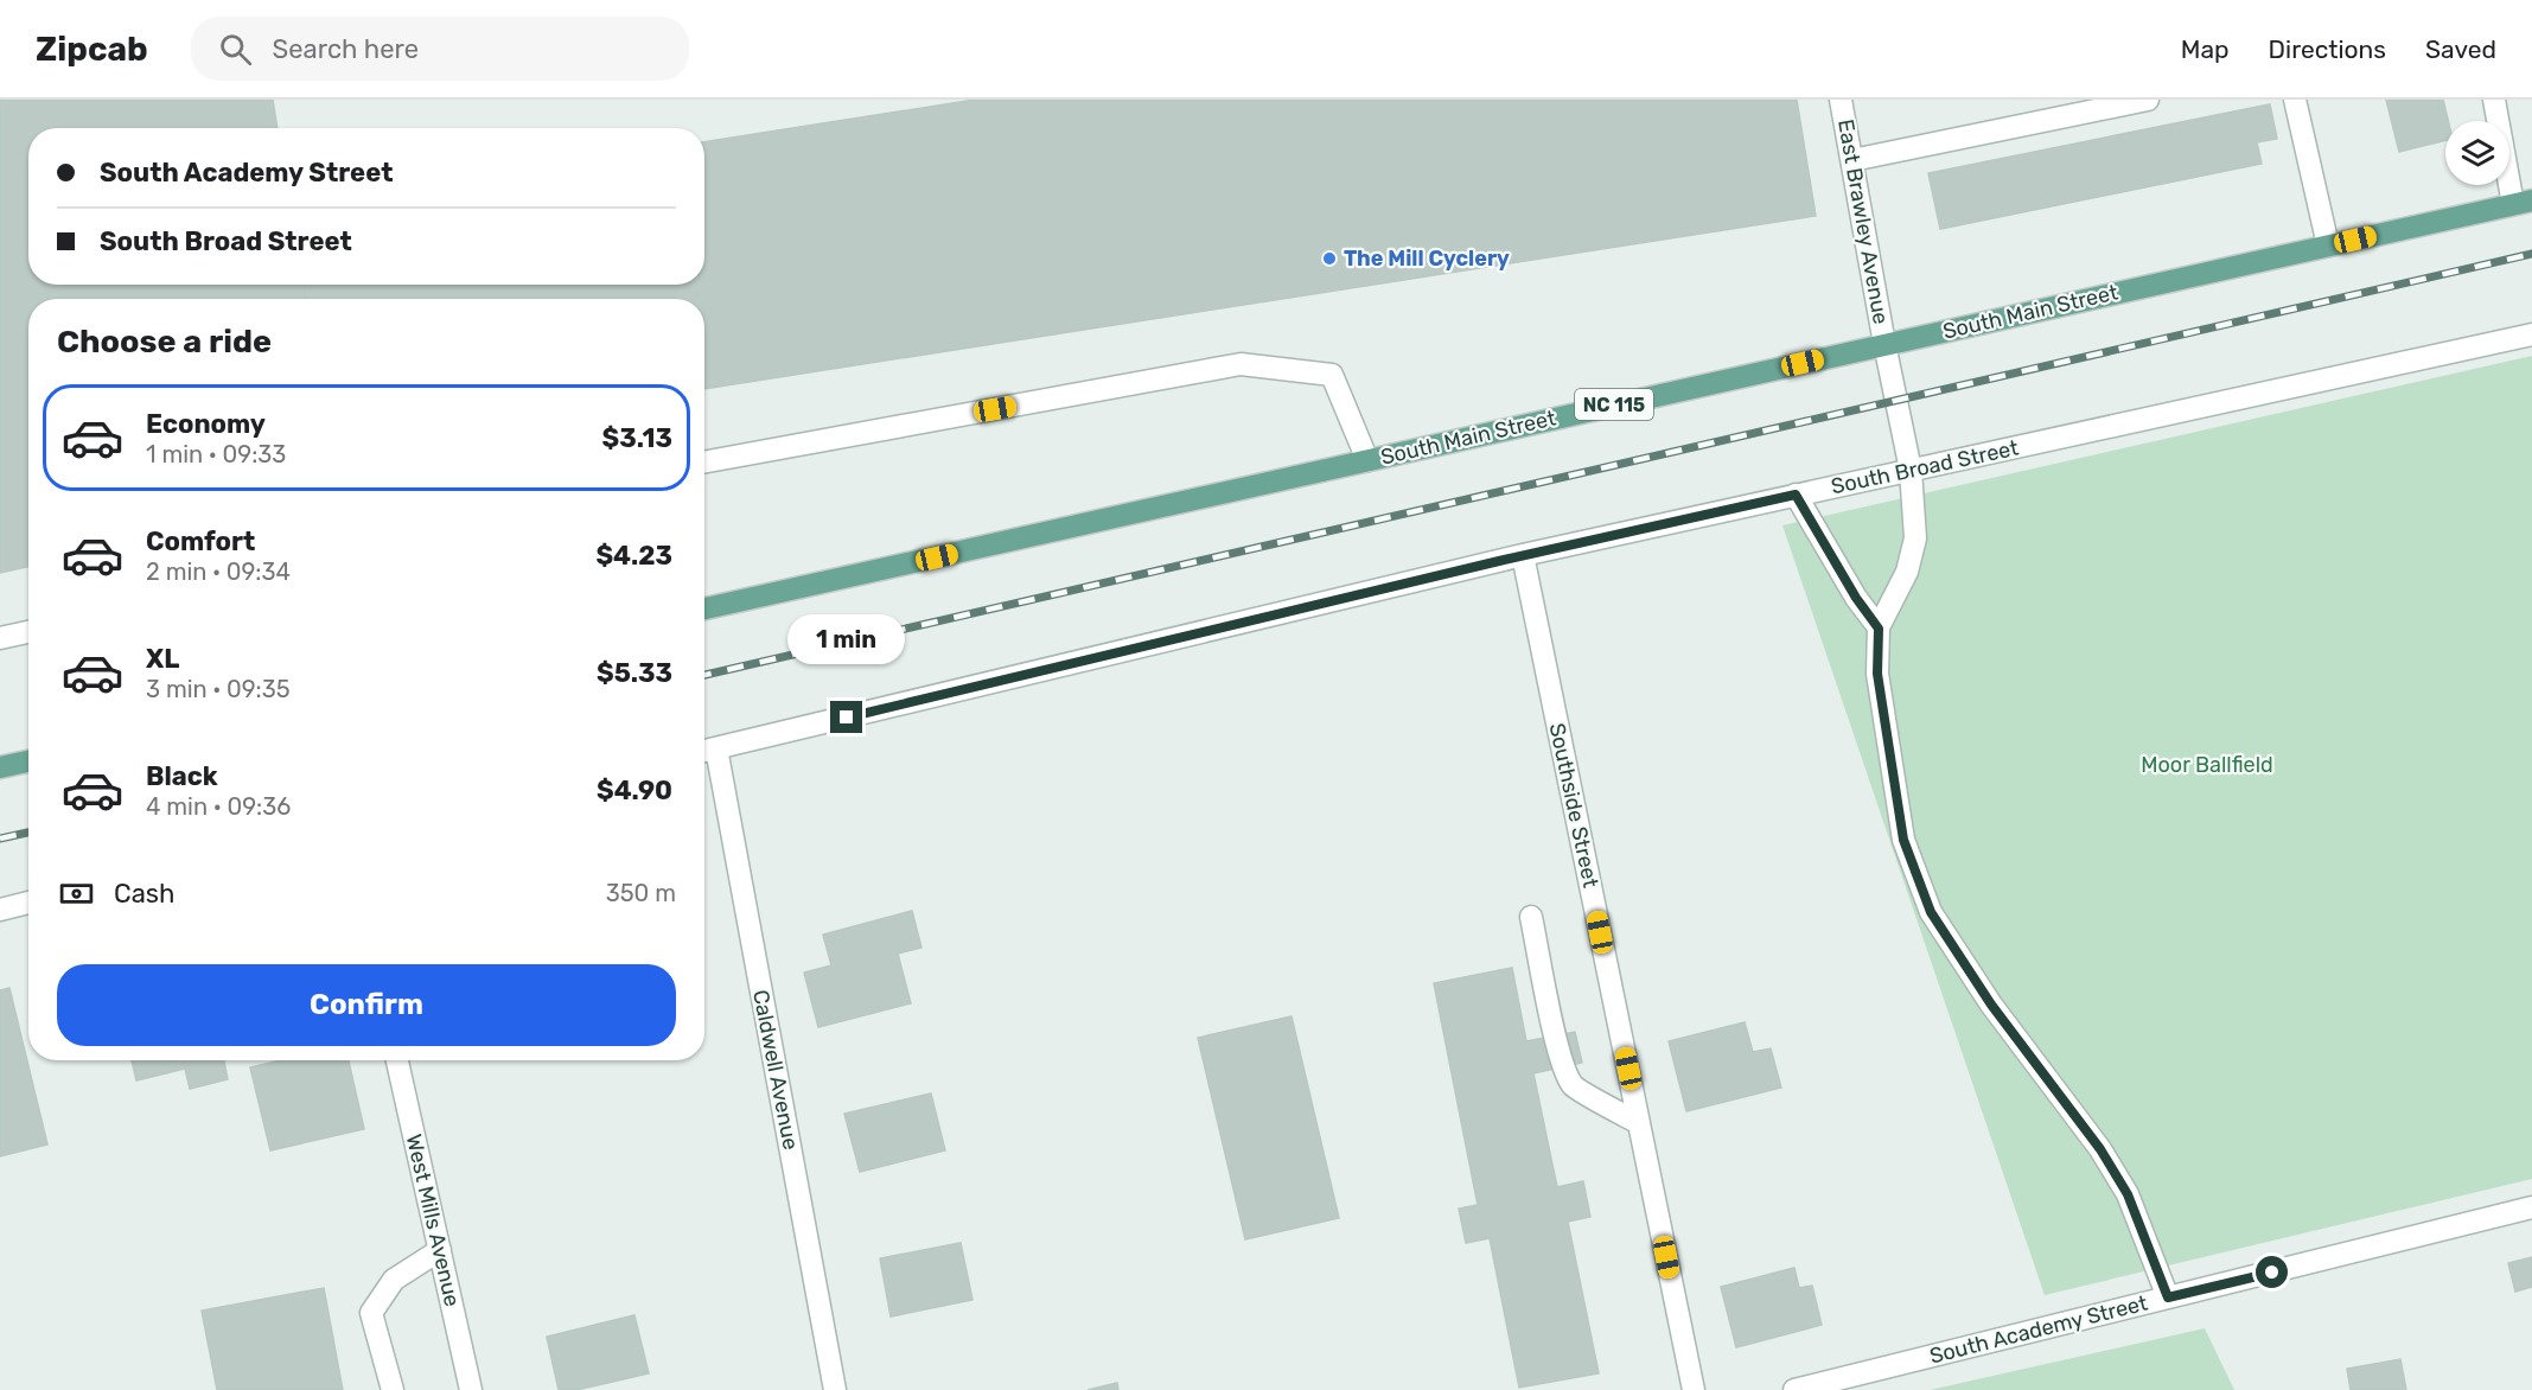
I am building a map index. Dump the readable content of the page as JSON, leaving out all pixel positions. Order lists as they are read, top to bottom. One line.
{"streets":{"main road":["South Main Street","NC 115"],"street":["East Brawley Avenue","South Broad Street","Southside Street","Caldwell Avenue","West Mills Avenue","South Academy Street"]},"crossings":[["East Brawley Avenue","South Main Street"],["East Brawley Avenue","South Broad Street"],["South Broad Street","Southside Street"],["South Broad Street","Caldwell Avenue"]],"parks":["Moor Ballfield"],"places":["The Mill Cyclery"],"page":{"header":"Zipcab","search":"Search here","nav":["Map","Directions","Saved"],"banner":["South Academy Street","South Broad Street"],"heading":"Choose a ride","list":[{"name":"Economy","note":"1 min · 09:33","value":"$3.13"},{"name":"Comfort","note":"2 min · 09:34","value":"$4.23"},{"name":"XL","note":"3 min · 09:35","value":"$5.33"},{"name":"Black","note":"4 min · 09:36","value":"$4.90"}],"bubble":"1 min","pay":["Cash","350 m"],"buttons":"Confirm"}}
